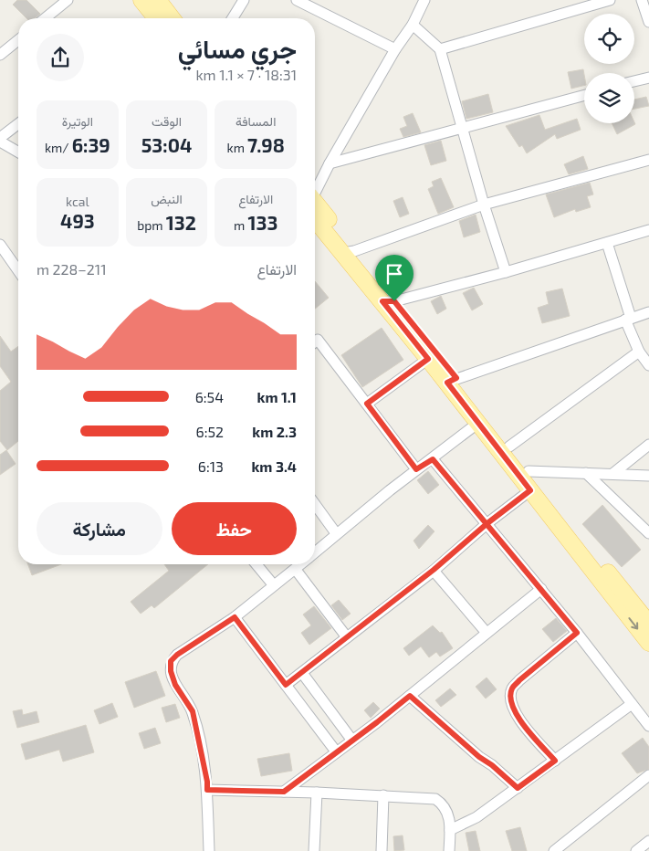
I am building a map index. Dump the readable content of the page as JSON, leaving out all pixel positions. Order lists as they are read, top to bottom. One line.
{"page":{"heading":["جري مسائي","18:31 · 7 × 1.1 km"],"stats":[["المسافة","7.98 km"],["الوقت","53:04"],["الوتيرة","6:39 /km"],["الارتفاع","133 m"],["النبض","132 bpm"],["kcal","493"]],"chart":["الارتفاع","211–228 m"],"list":[{"name":"1.1 km","note":"6:54"},{"name":"2.3 km","note":"6:52"},{"name":"3.4 km","note":"6:13"}],"buttons":["حفظ","مشاركة"]}}
